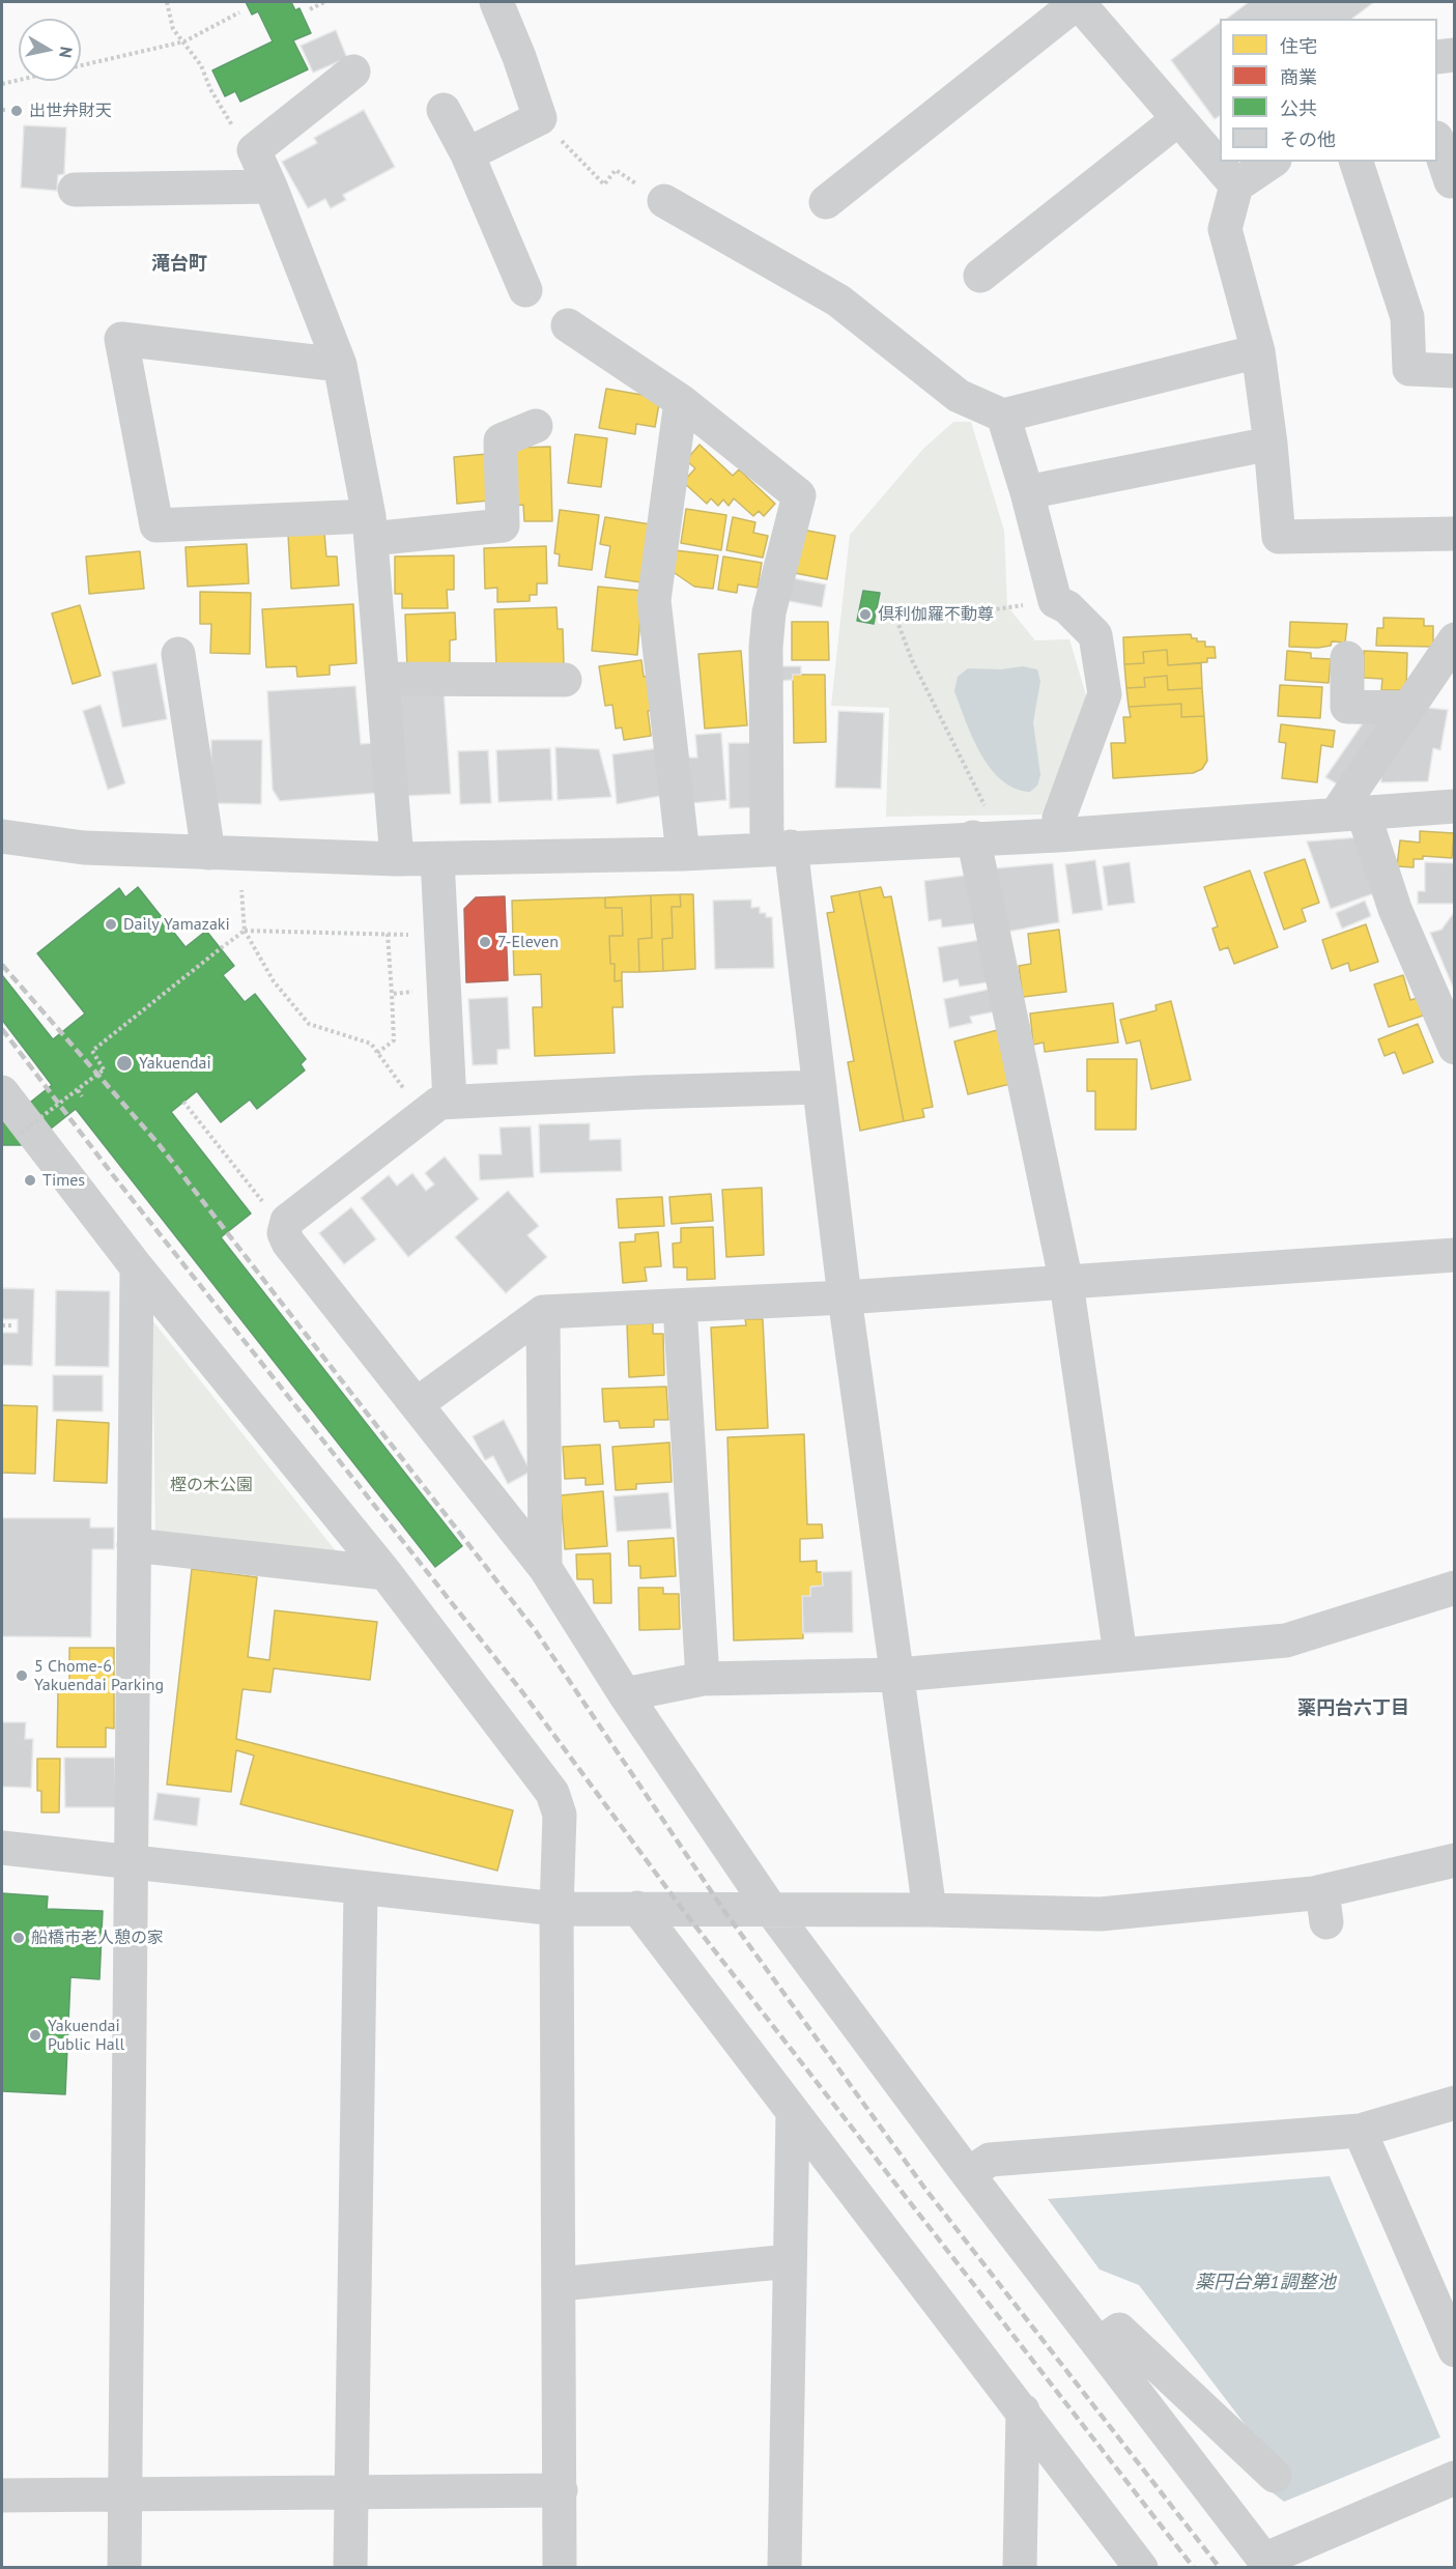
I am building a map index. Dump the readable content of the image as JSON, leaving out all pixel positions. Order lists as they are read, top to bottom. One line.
{"districts":["滝台町","薬円台六丁目"],"water":["薬円台第1調整池"],"parks":["樫の木公園"],"places":["出世弁財天","倶利伽羅不動尊","Daily Yamazaki","7-Eleven","Yakuendai","Times","5 Chome-6 Yakuendai Parking","船橋市老人憩の家","Yakuendai Public Hall"],"legend":["住宅","商業","公共","その他"],"north":"right"}
